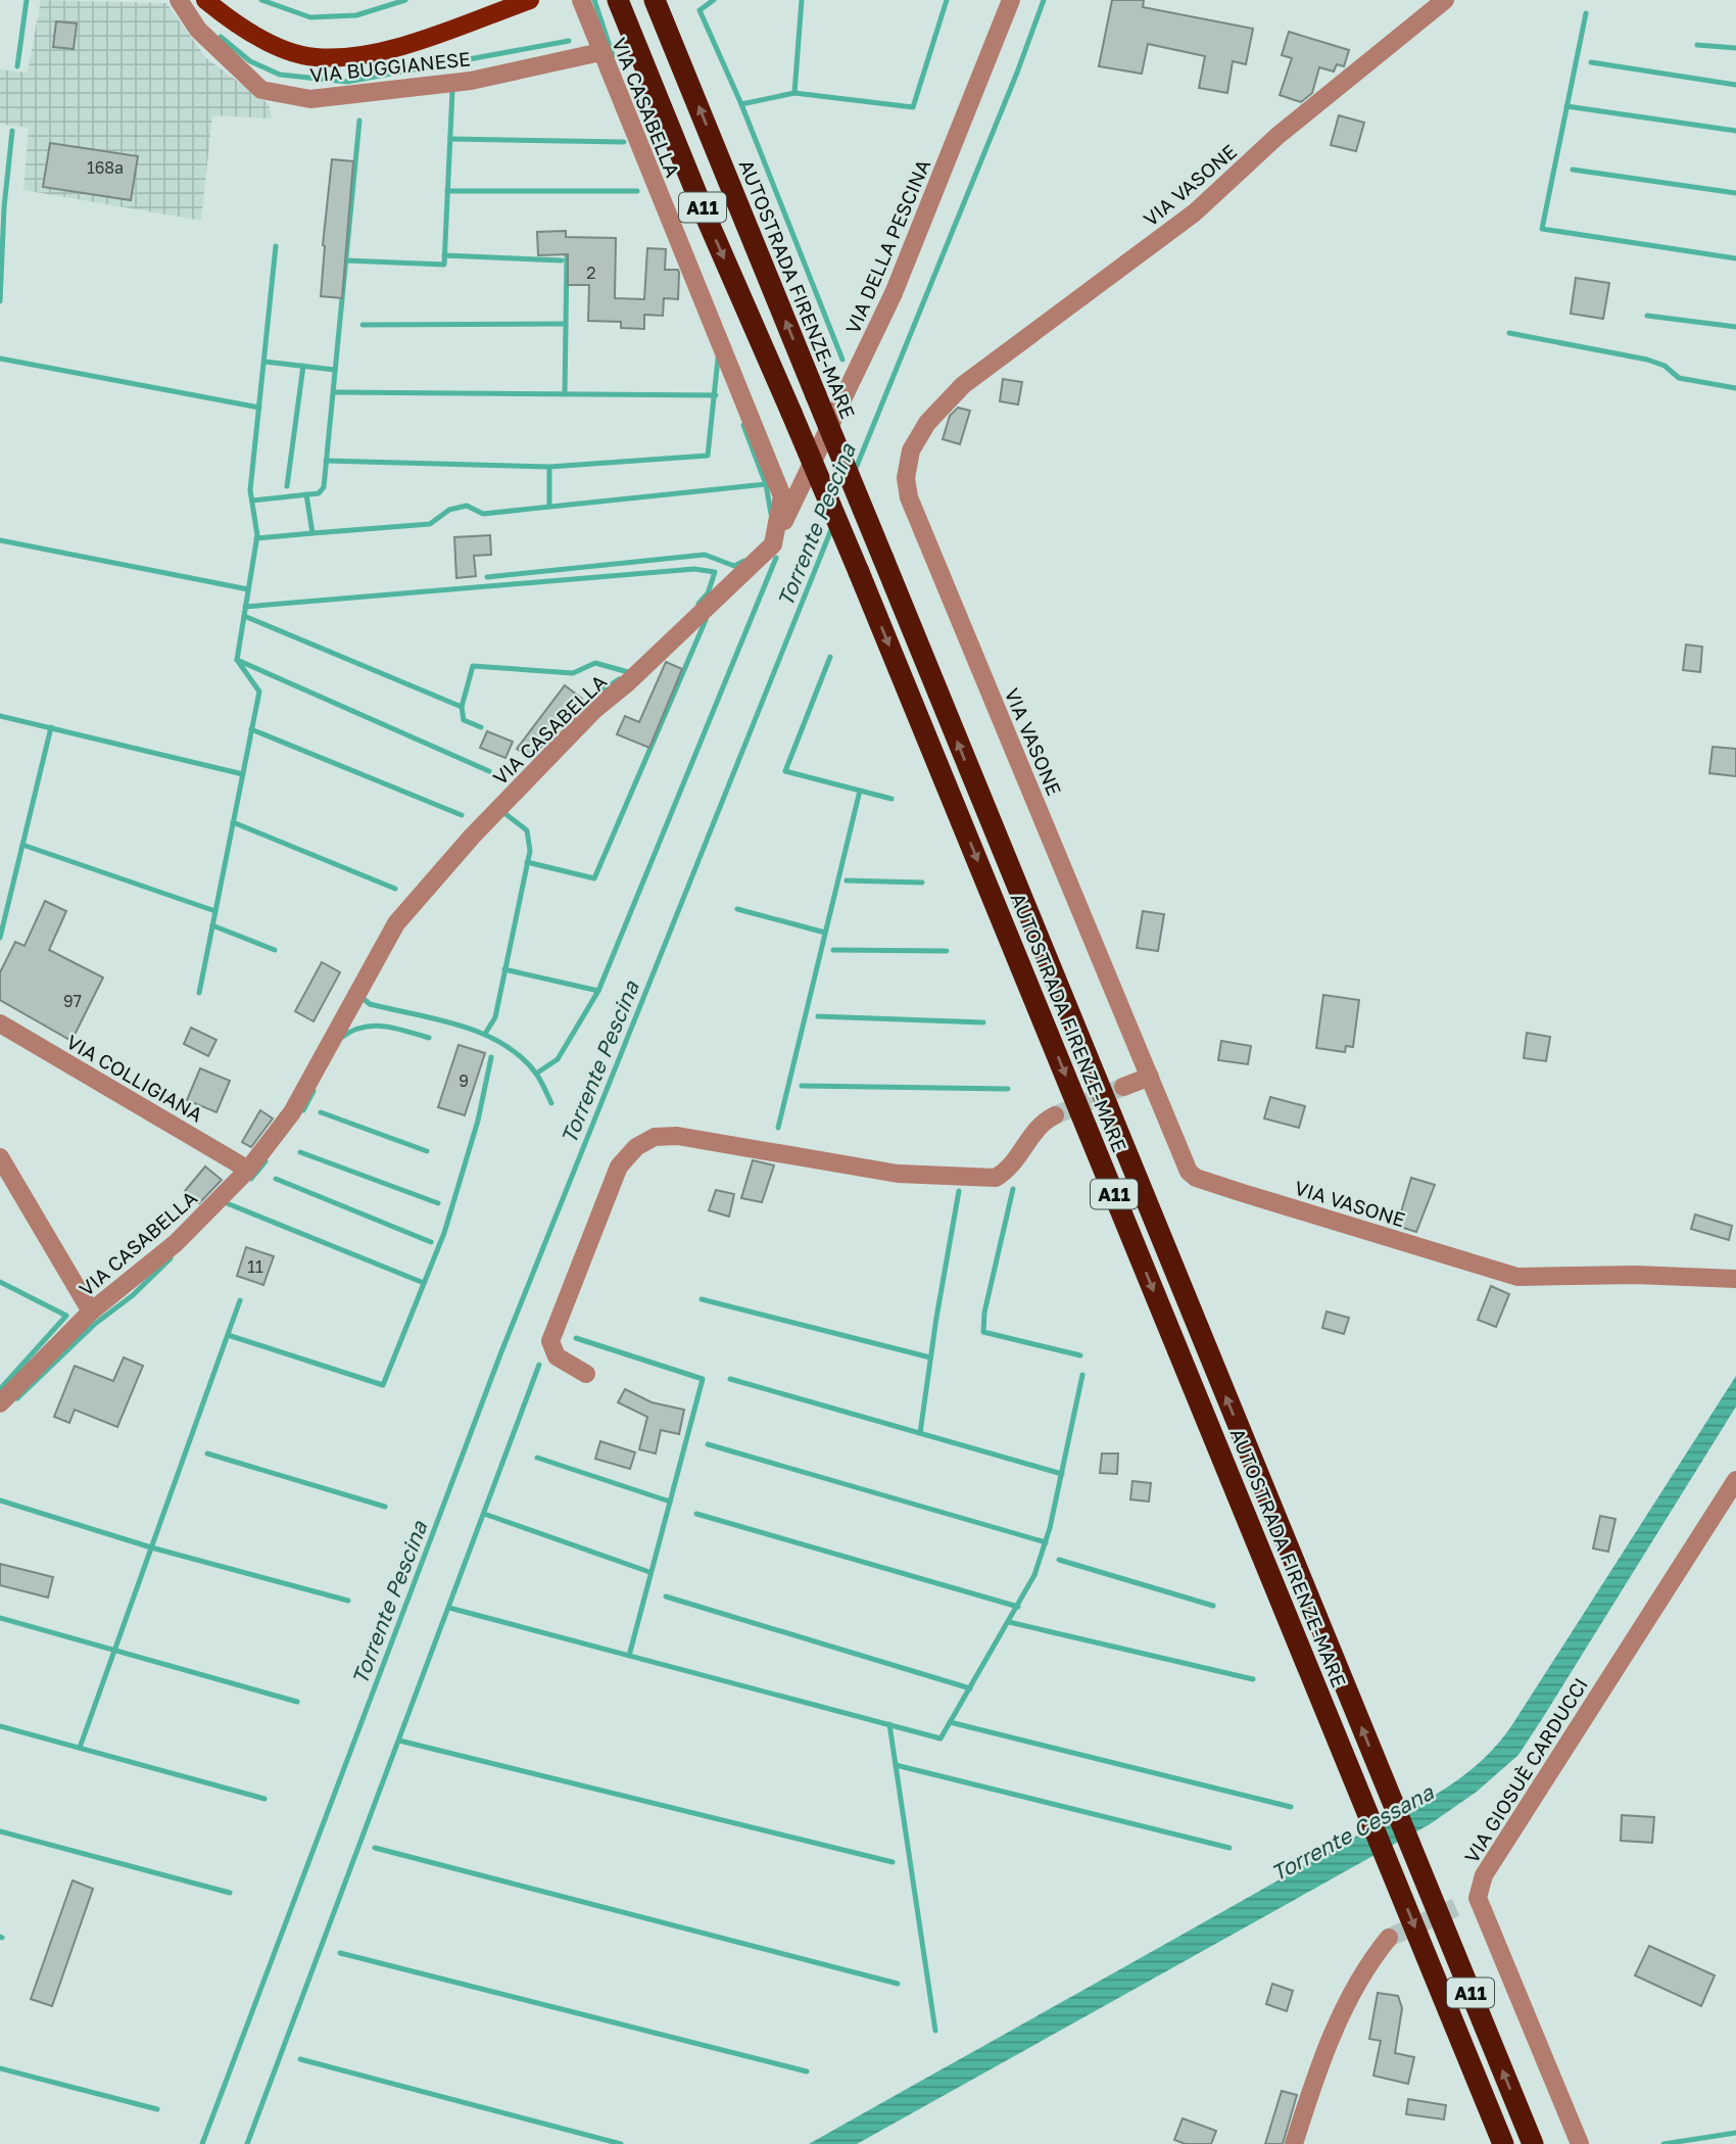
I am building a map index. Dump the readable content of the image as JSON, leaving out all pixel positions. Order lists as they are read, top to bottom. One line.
{"streets":{"highway":["A11","AUTOSTRADA FIRENZE-MARE"],"main road":["VIA BUGGIANESE"],"street":["VIA CASABELLA","VIA VASONE","VIA DELLA PESCINA","VIA COLLIGIANA","VIA GIOSUÈ CARDUCCI"]},"crossings":[["VIA BUGGIANESE","VIA CASABELLA"],["VIA CASABELLA","VIA DELLA PESCINA"],["VIA CASABELLA","VIA COLLIGIANA"]],"water":["Torrente Pescina","Torrente Cessana"],"house_numbers":["168a","2","97","9","11"]}
